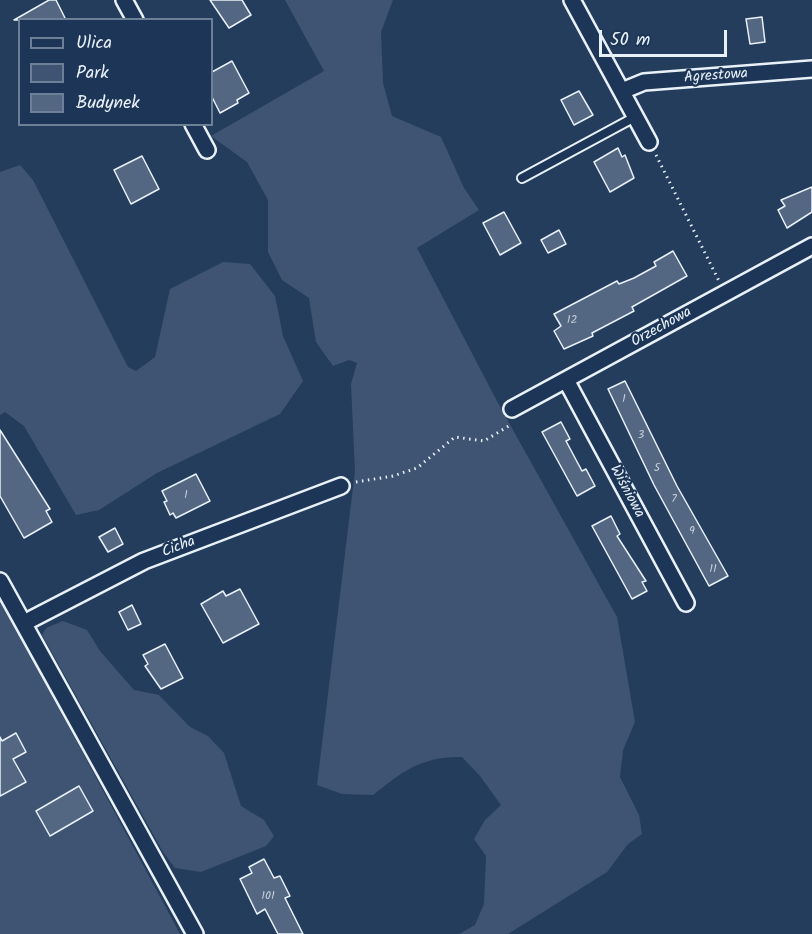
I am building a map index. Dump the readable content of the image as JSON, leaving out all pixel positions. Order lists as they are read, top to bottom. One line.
{"streets":{"street":["Agrestowa","Orzechowa","Wiśniowa","Cicha"]},"crossings":[["Orzechowa","Wiśniowa"]],"house_numbers":["12","1","3","5","1","7","9","11","101"],"legend":["Ulica","Park","Budynek"],"scale_bar":"50 m"}
